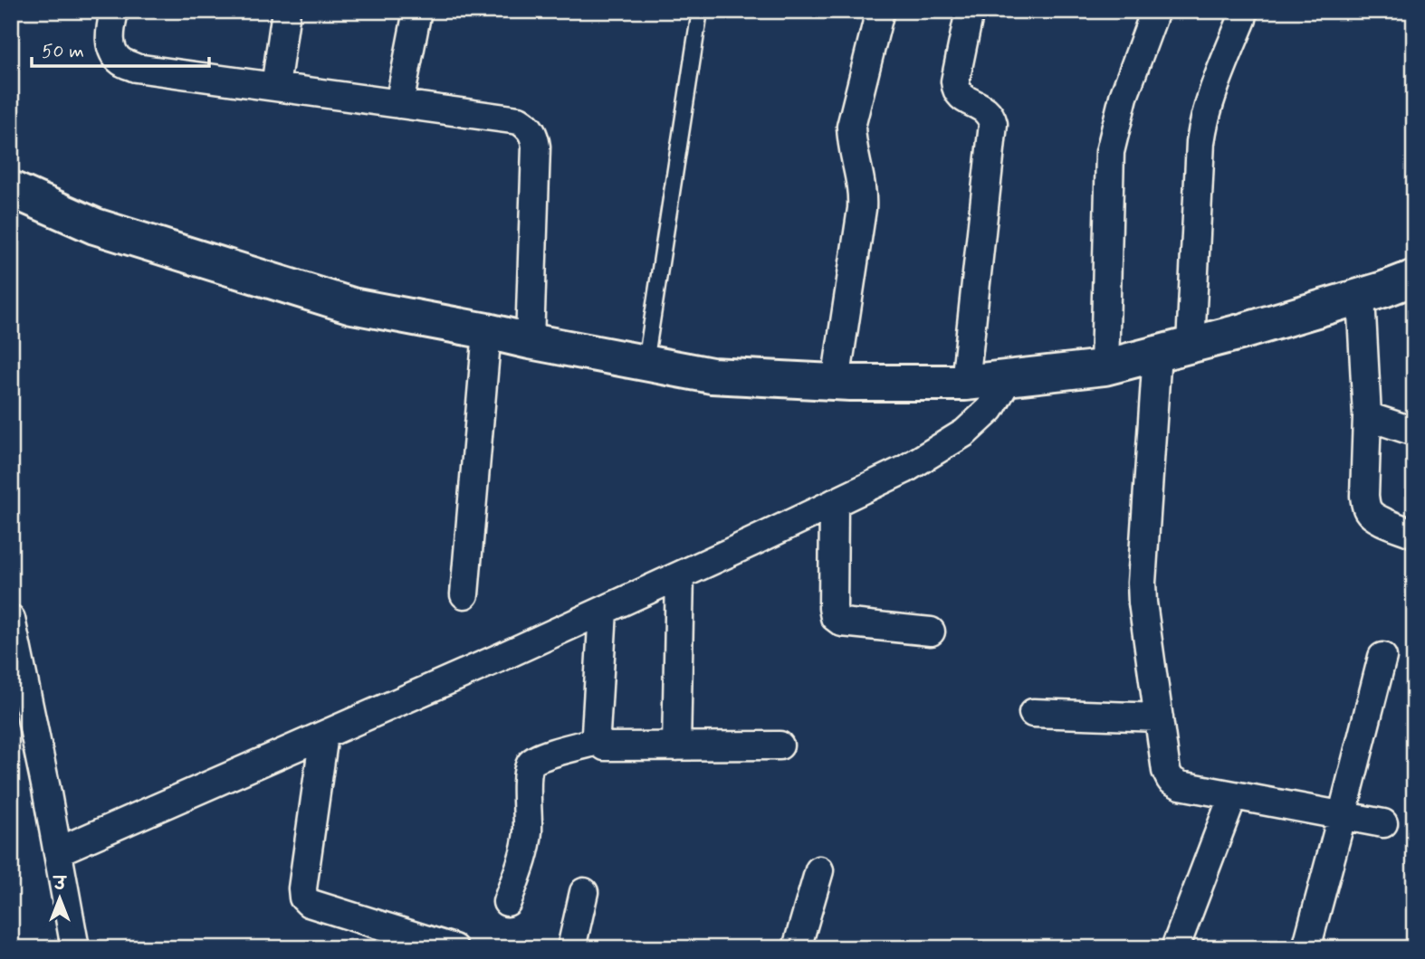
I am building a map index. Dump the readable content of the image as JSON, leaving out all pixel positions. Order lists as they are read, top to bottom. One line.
{"scale_bar":"50 m","north":"top"}
